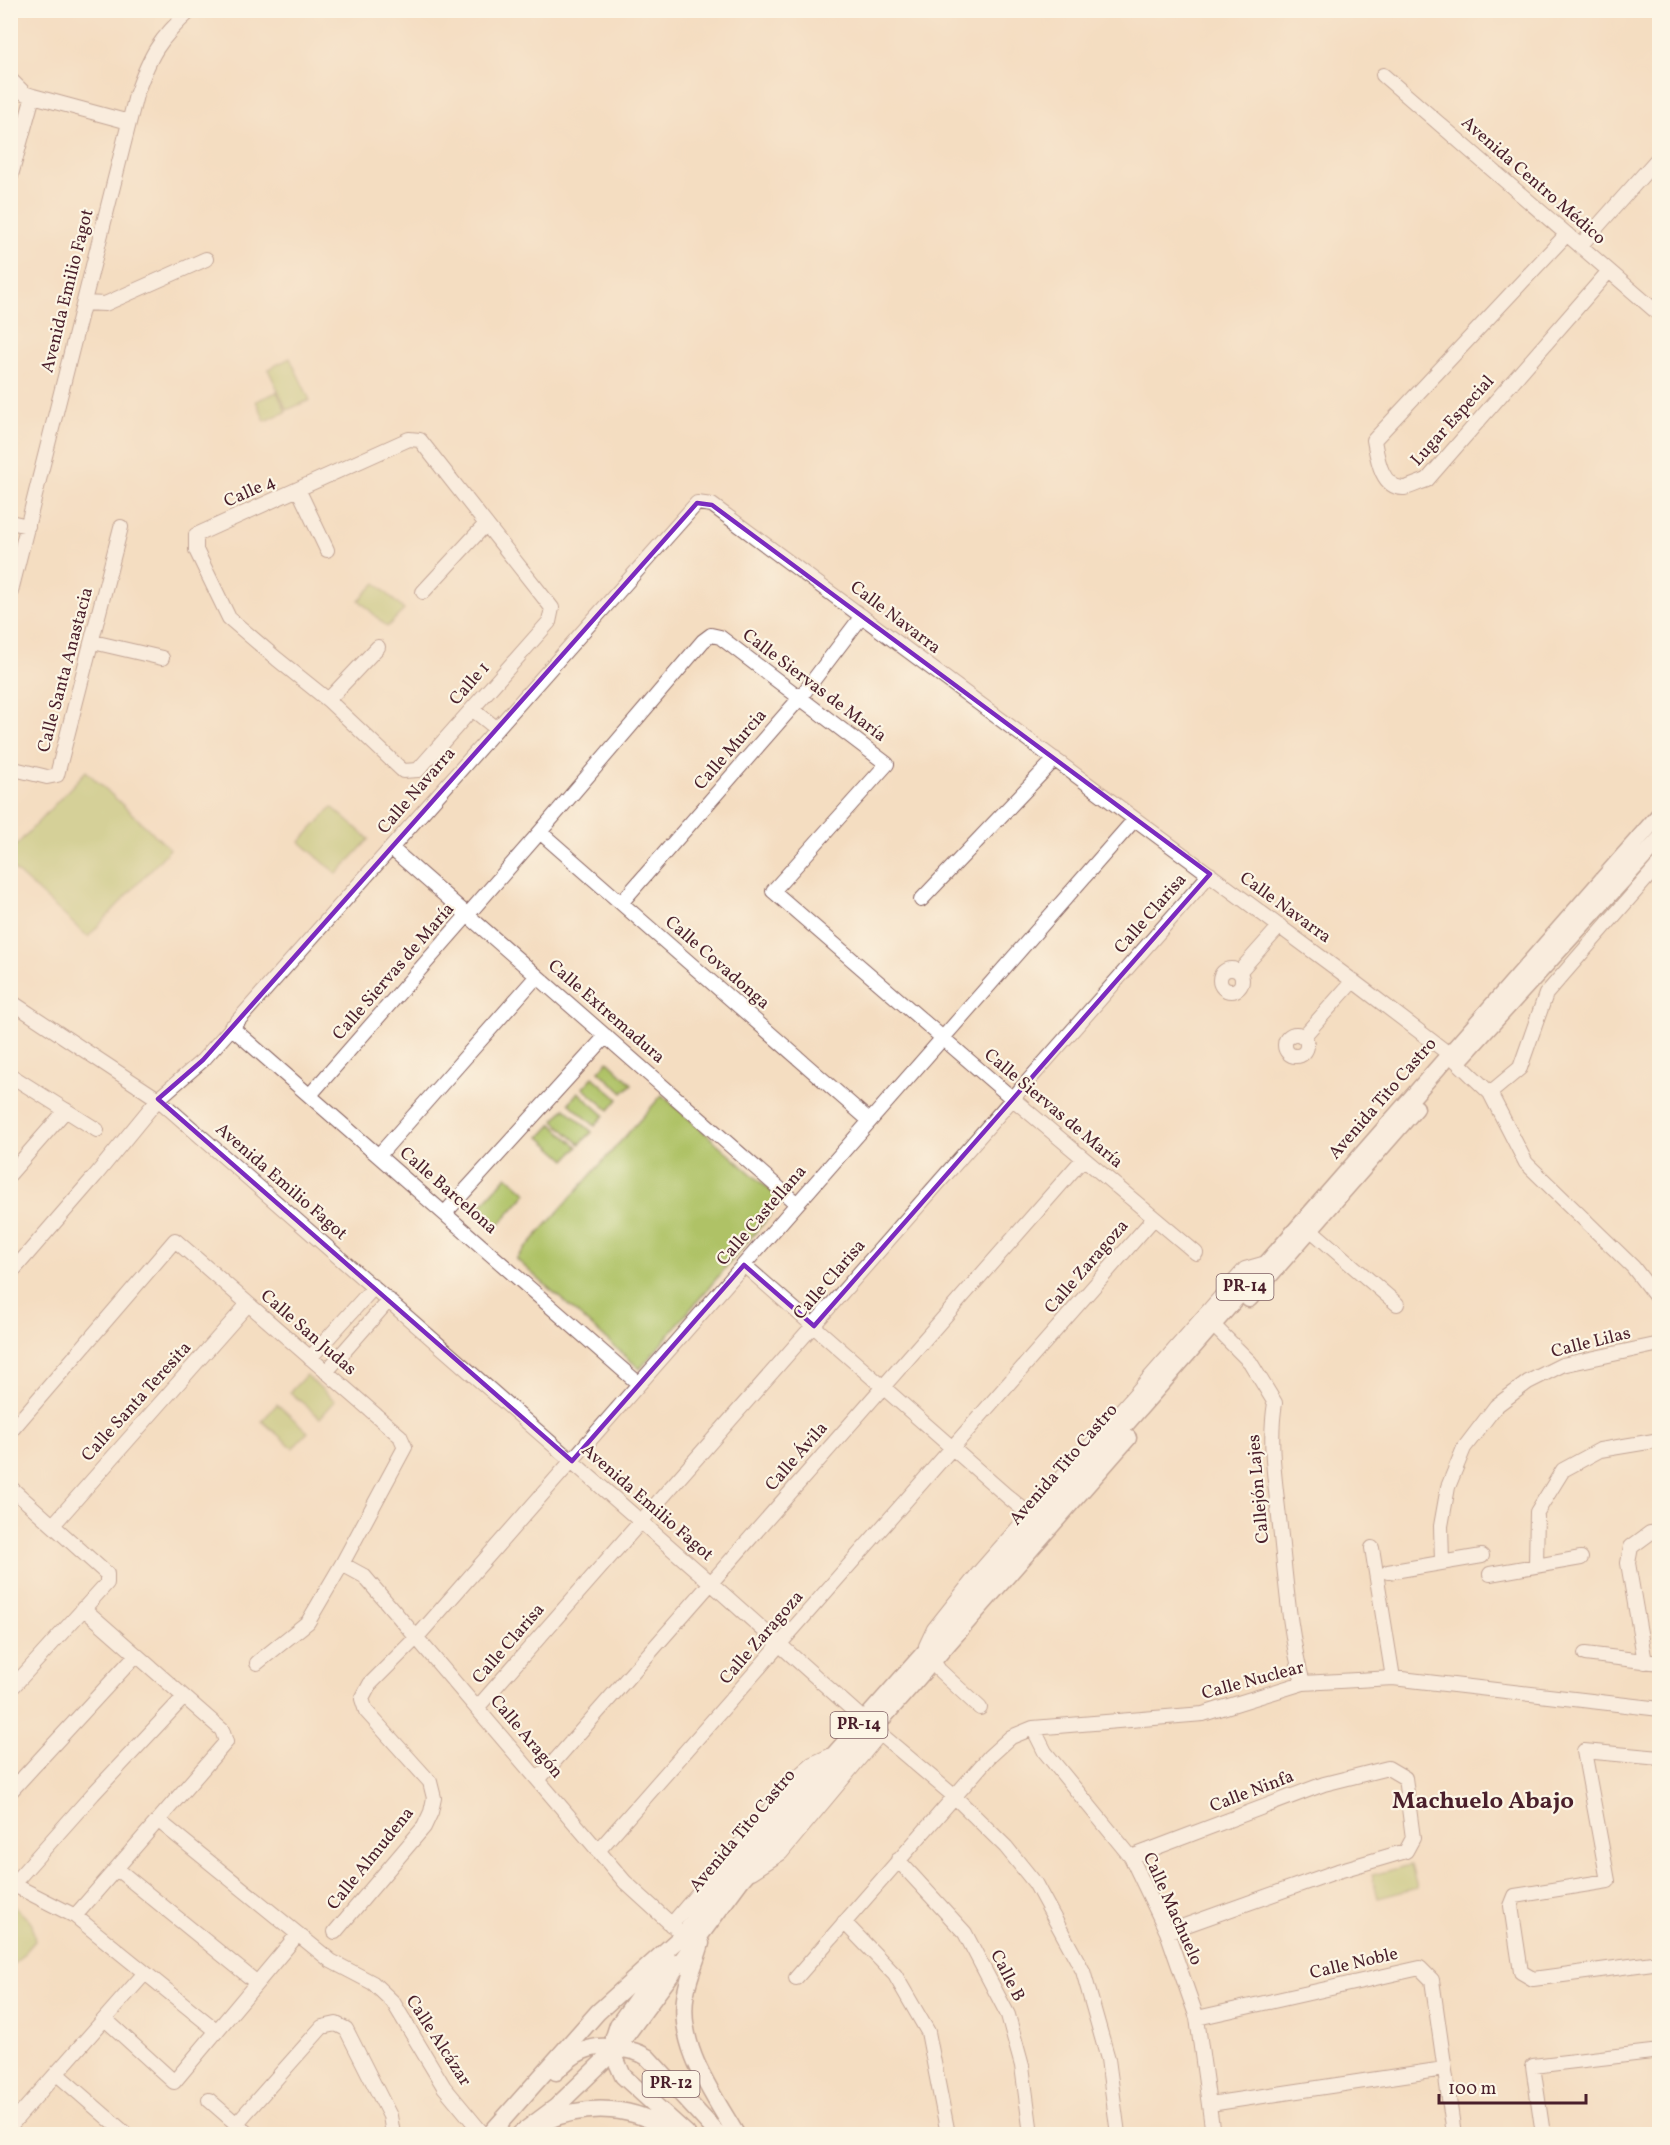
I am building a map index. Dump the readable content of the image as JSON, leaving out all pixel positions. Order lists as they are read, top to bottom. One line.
{"streets":{"main road":["Avenida Tito Castro","PR-14","PR-12"],"street":["Avenida Centro Médico","Avenida Emilio Fagot","Lugar Especial","Calle 4","Calle Navarra","Calle Santa Anastacia","Calle 1","Calle Siervas de María","Calle Murcia","Calle Clarisa","Calle Covadonga","Calle Extremadura","Calle Barcelona","Calle Castellana","Calle Zaragoza","Calle San Judas","Calle Lilas","Calle Santa Teresita","Calle Ávila","Callejón Lajes","Calle Nuclear","Calle Aragón","Calle Ninfa","Calle Almudena","Calle Machuelo","Calle Noble","Calle B","Calle Alcázar"]},"crossings":[["Avenida Centro Médico","Lugar Especial"],["Avenida Emilio Fagot","Calle Navarra"],["Avenida Emilio Fagot","Calle Clarisa"],["Avenida Emilio Fagot","Avenida Tito Castro"],["Avenida Emilio Fagot","Calle Castellana"],["Avenida Emilio Fagot","Calle Zaragoza"],["Avenida Emilio Fagot","Calle Ávila"],["Avenida Emilio Fagot","Calle Nuclear"],["Calle 4","Calle 1"],["Calle Navarra","Calle Murcia"],["Calle Navarra","Calle Clarisa"],["Calle Navarra","Calle Extremadura"],["Calle Navarra","Avenida Tito Castro"],["Calle Navarra","Calle Barcelona"],["Calle Navarra","Calle Castellana"],["Calle Siervas de María","Calle Murcia"],["Calle Siervas de María","Calle Clarisa"],["Calle Siervas de María","Calle Covadonga"],["Calle Siervas de María","Calle Extremadura"],["Calle Siervas de María","Calle Barcelona"],["Calle Siervas de María","Calle Castellana"],["Calle Siervas de María","Calle Zaragoza"],["Calle Siervas de María","Calle Ávila"],["Calle Murcia","Calle Covadonga"],["Calle Clarisa","Calle Aragón"],["Calle Covadonga","Calle Castellana"],["Calle Extremadura","Calle Castellana"],["Avenida Tito Castro","Callejón Lajes"],["Avenida Tito Castro","Calle Aragón"],["Avenida Tito Castro","PR-12"],["Calle Barcelona","Calle Castellana"],["Calle Castellana","Calle Aragón"],["Calle Castellana","Calle Almudena"],["Calle Zaragoza","Calle Aragón"],["Calle San Judas","Calle Santa Teresita"],["Calle San Judas","Calle Aragón"],["Calle Ávila","Calle Aragón"],["Callejón Lajes","Calle Nuclear"],["Calle Nuclear","Calle Machuelo"],["Calle Nuclear","Calle B"],["Calle Aragón","Calle Almudena"],["Calle Ninfa","Calle Machuelo"],["Calle Machuelo","Calle Noble"]],"districts":["Machuelo Abajo"],"scale_bar":"100 m"}
